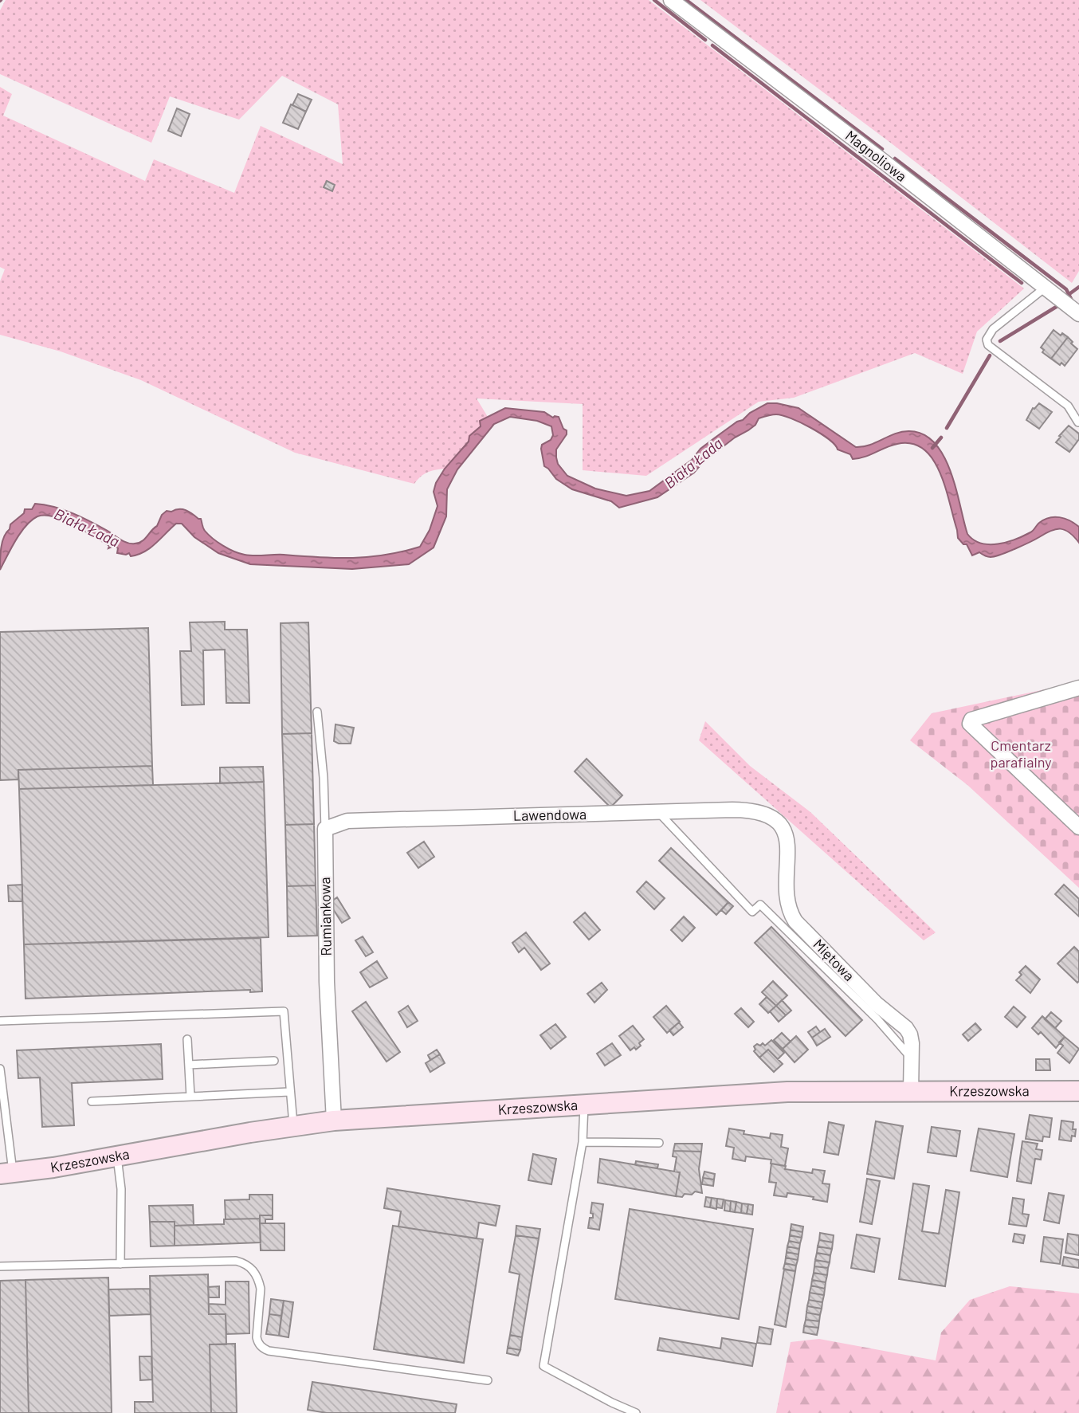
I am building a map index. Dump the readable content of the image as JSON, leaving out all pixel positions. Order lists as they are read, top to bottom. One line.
{"streets":{"main road":["Krzeszowska"],"street":["Magnoliowa","Lawendowa","Rumiankowa","Miętowa"]},"crossings":[["Lawendowa","Rumiankowa"],["Lawendowa","Miętowa"],["Rumiankowa","Krzeszowska"],["Miętowa","Krzeszowska"]],"water":["Biała Łada"],"parks":["Cmentarz parafialny"]}
